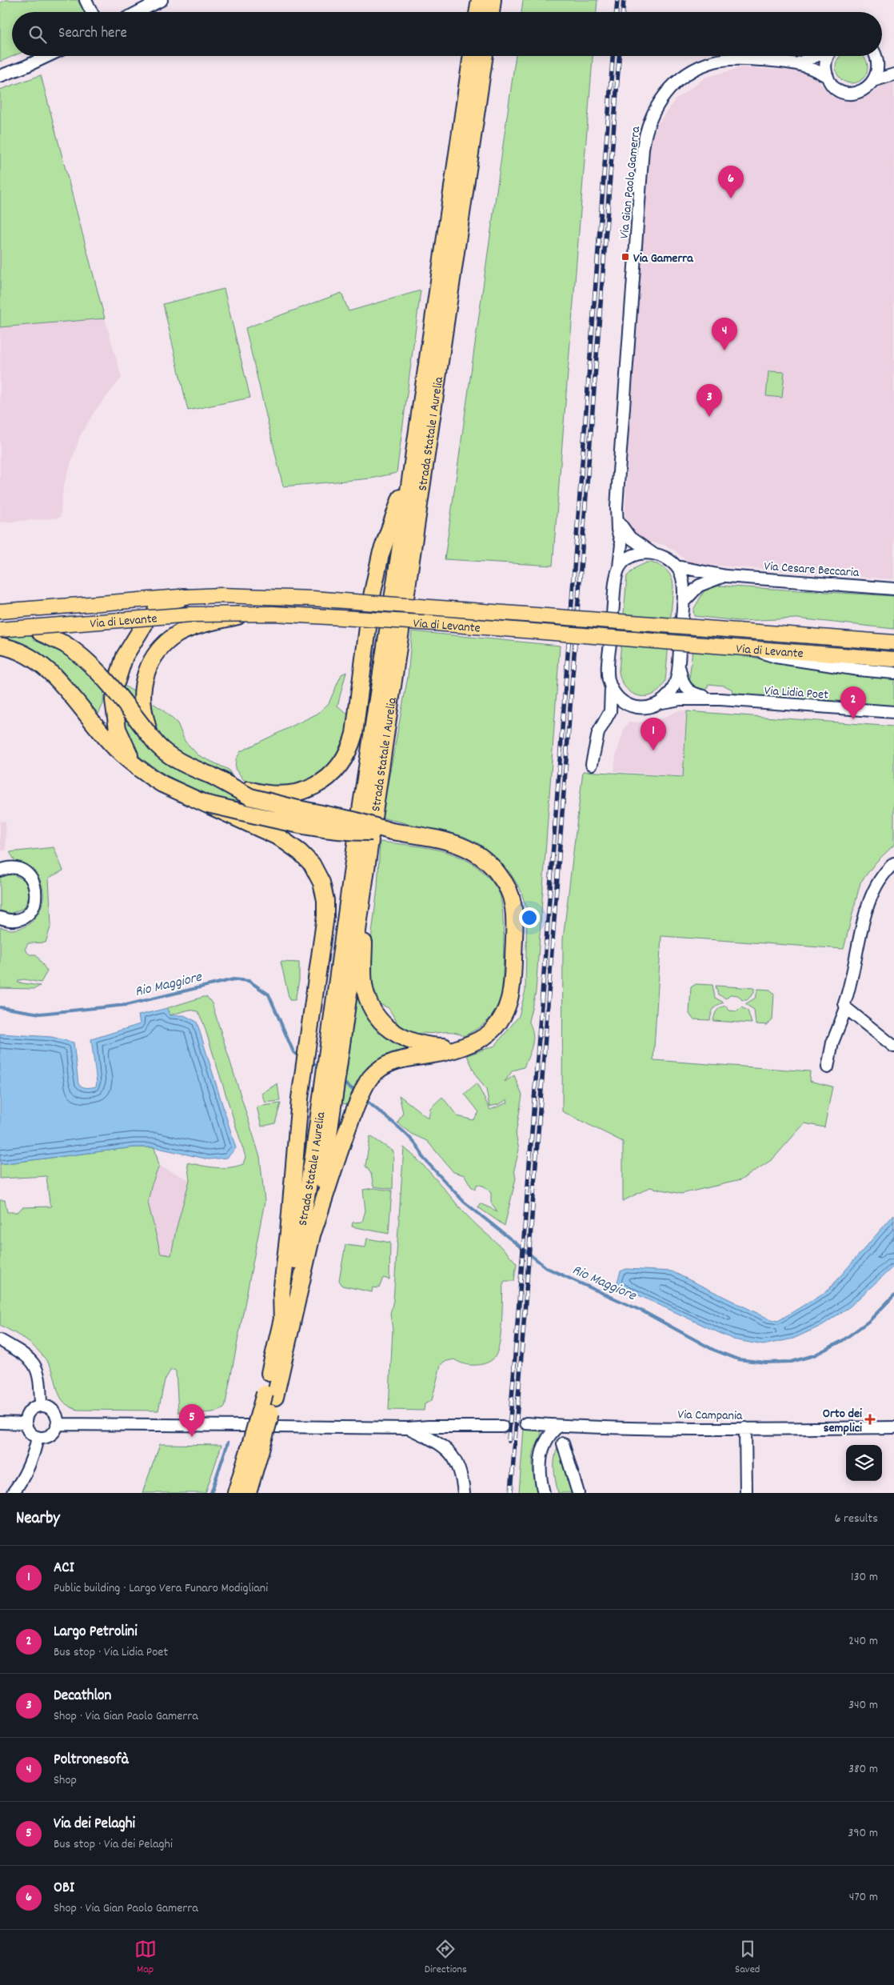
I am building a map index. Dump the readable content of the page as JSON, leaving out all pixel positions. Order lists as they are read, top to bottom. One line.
{"streets":{"highway":["Strada Statale 1 Aurelia"],"main road":["Via di Levante"],"street":["Via Gian Paolo Gamerra","Via Cesare Beccaria","Via Lidia Poet","Via Campania"]},"water":["Rio Maggiore"],"places":{"transit":["Via Gamerra"],"health":["Orto dei semplici"]},"page":{"search":"Search here","pins":["6","4","3","2","1","5"],"heading":["Nearby","6 results"],"list":[{"mark":"1","name":"ACI","note":"Public building · Largo Vera Funaro Modigliani","value":"130 m"},{"mark":"2","name":"Largo Petrolini","note":"Bus stop · Via Lidia Poet","value":"240 m"},{"mark":"3","name":"Decathlon","note":"Shop · Via Gian Paolo Gamerra","value":"340 m"},{"mark":"4","name":"Poltronesofà","note":"Shop","value":"380 m"},{"mark":"5","name":"Via dei Pelaghi","note":"Bus stop · Via dei Pelaghi","value":"390 m"},{"mark":"6","name":"OBI","note":"Shop · Via Gian Paolo Gamerra","value":"470 m"}],"nav":["Map","Directions","Saved"]}}
